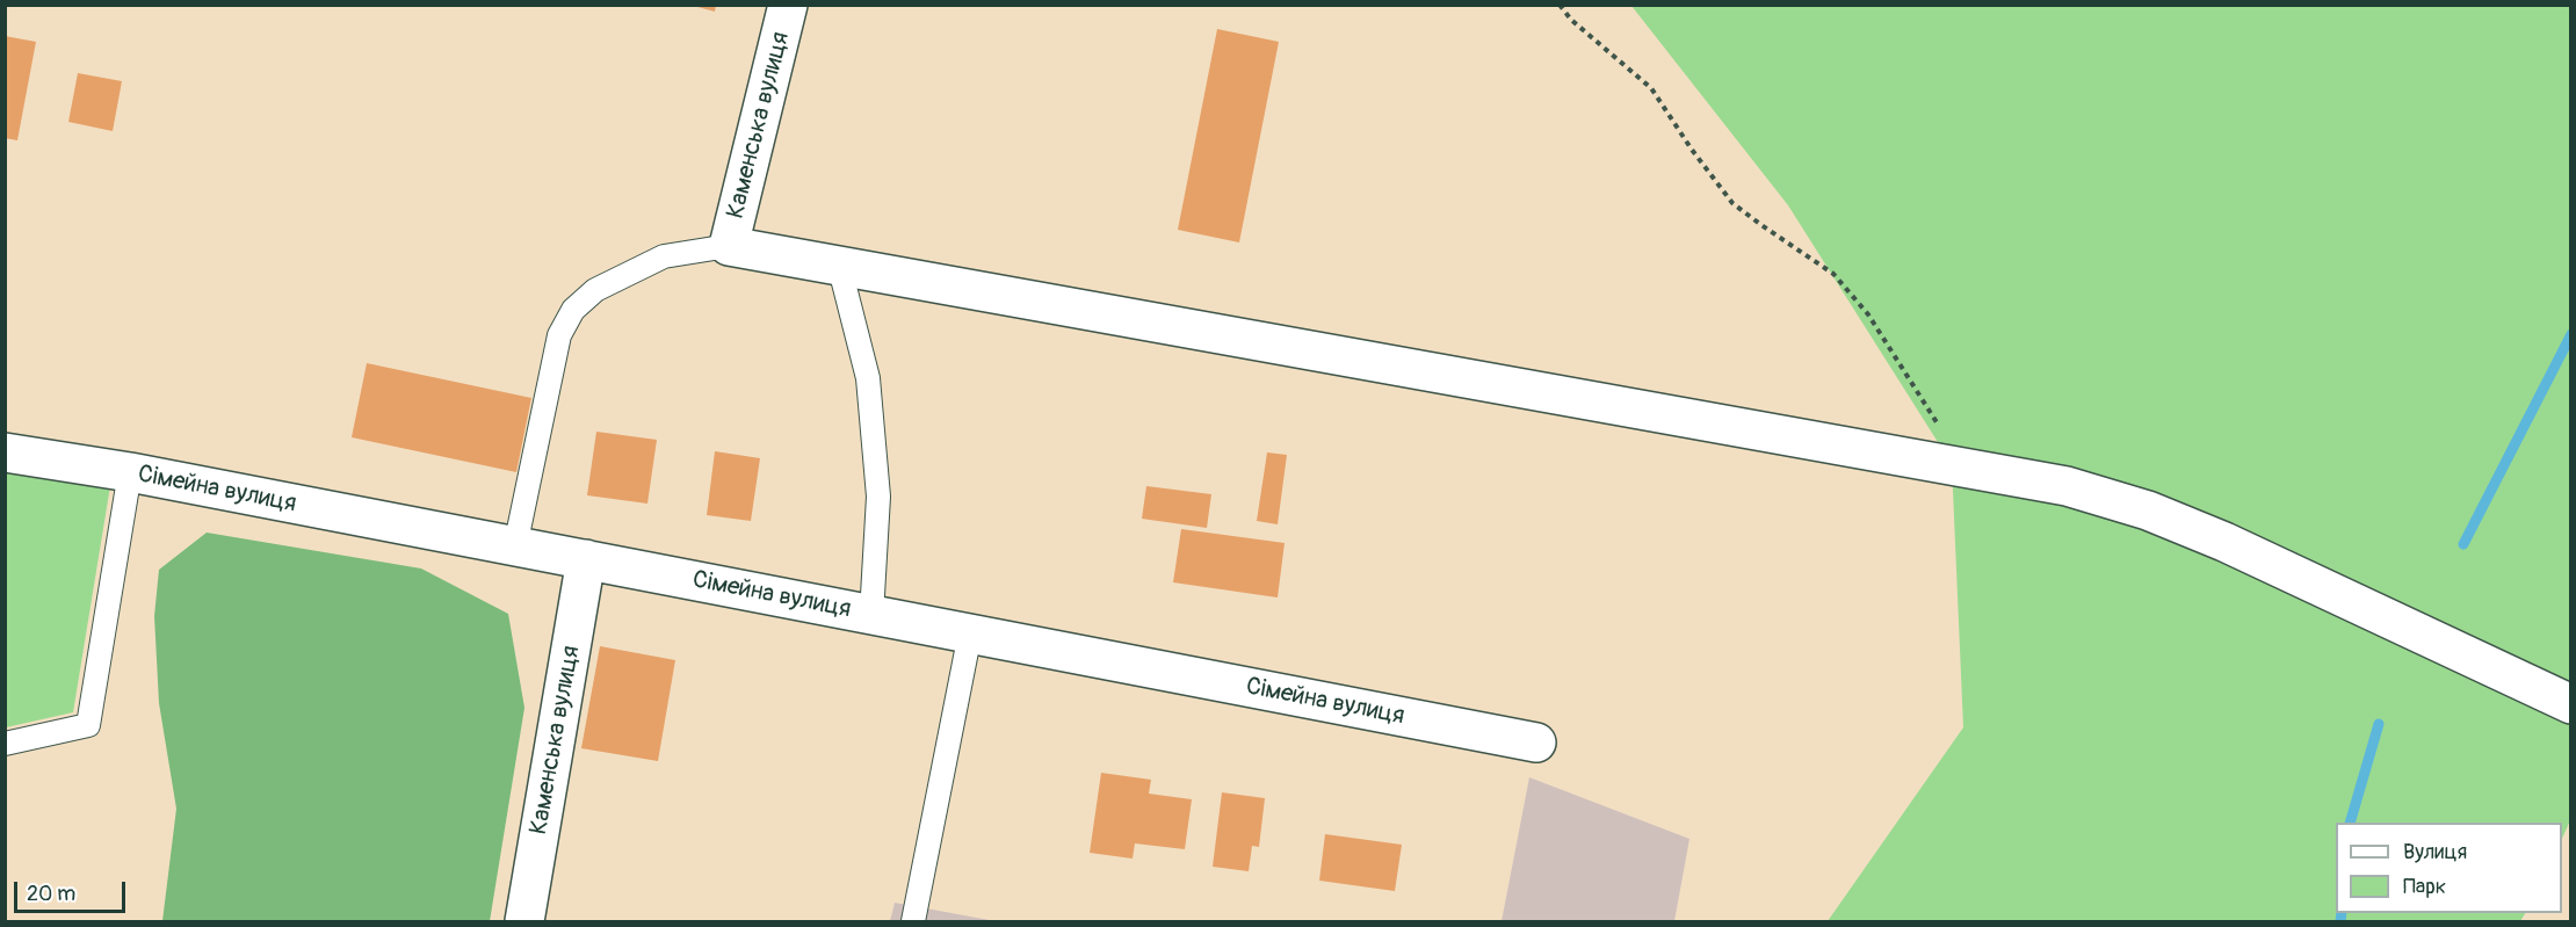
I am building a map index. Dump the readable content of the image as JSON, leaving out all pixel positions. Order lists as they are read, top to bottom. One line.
{"streets":{"street":["Каменська вулиця","Сімейна вулиця"]},"crossings":[["Каменська вулиця","Сімейна вулиця"]],"legend":["Вулиця","Парк"],"scale_bar":"20 m"}
